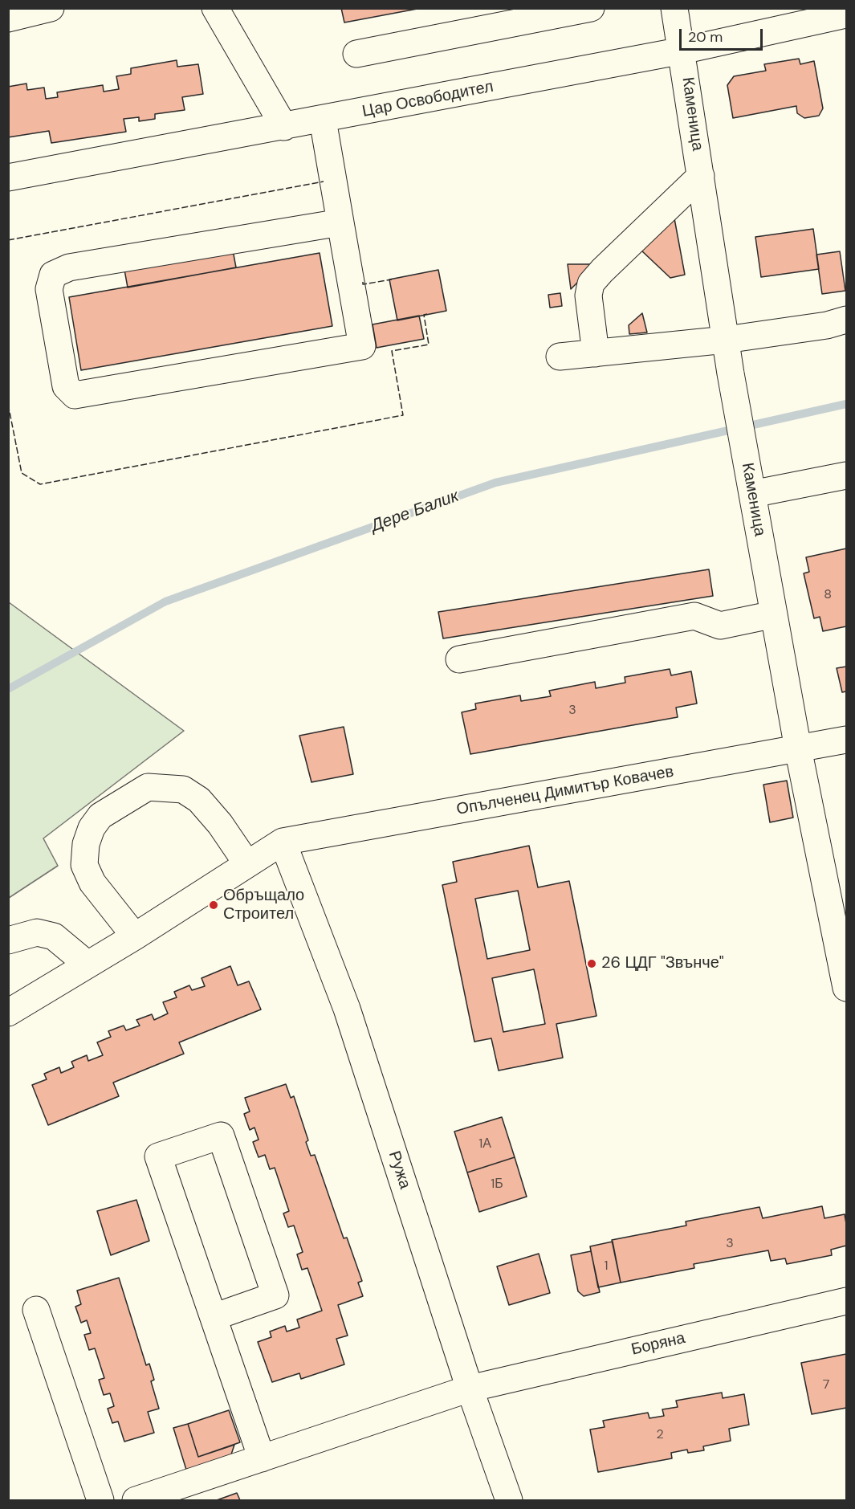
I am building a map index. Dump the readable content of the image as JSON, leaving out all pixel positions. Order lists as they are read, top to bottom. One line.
{"streets":{"street":["Цар Освободител","Каменица","Опълченец Димитър Ковачев","Ружа","Боряна"]},"crossings":[["Цар Освободител","Каменица"],["Каменица","Опълченец Димитър Ковачев"],["Опълченец Димитър Ковачев","Ружа"],["Ружа","Боряна"]],"water":["Дере Балик"],"places":["Обръщало Строител","26 ЦДГ \"Звънче\""],"house_numbers":["8","3","1А","1Б","3","1","7","2"],"scale_bar":"20 m"}
